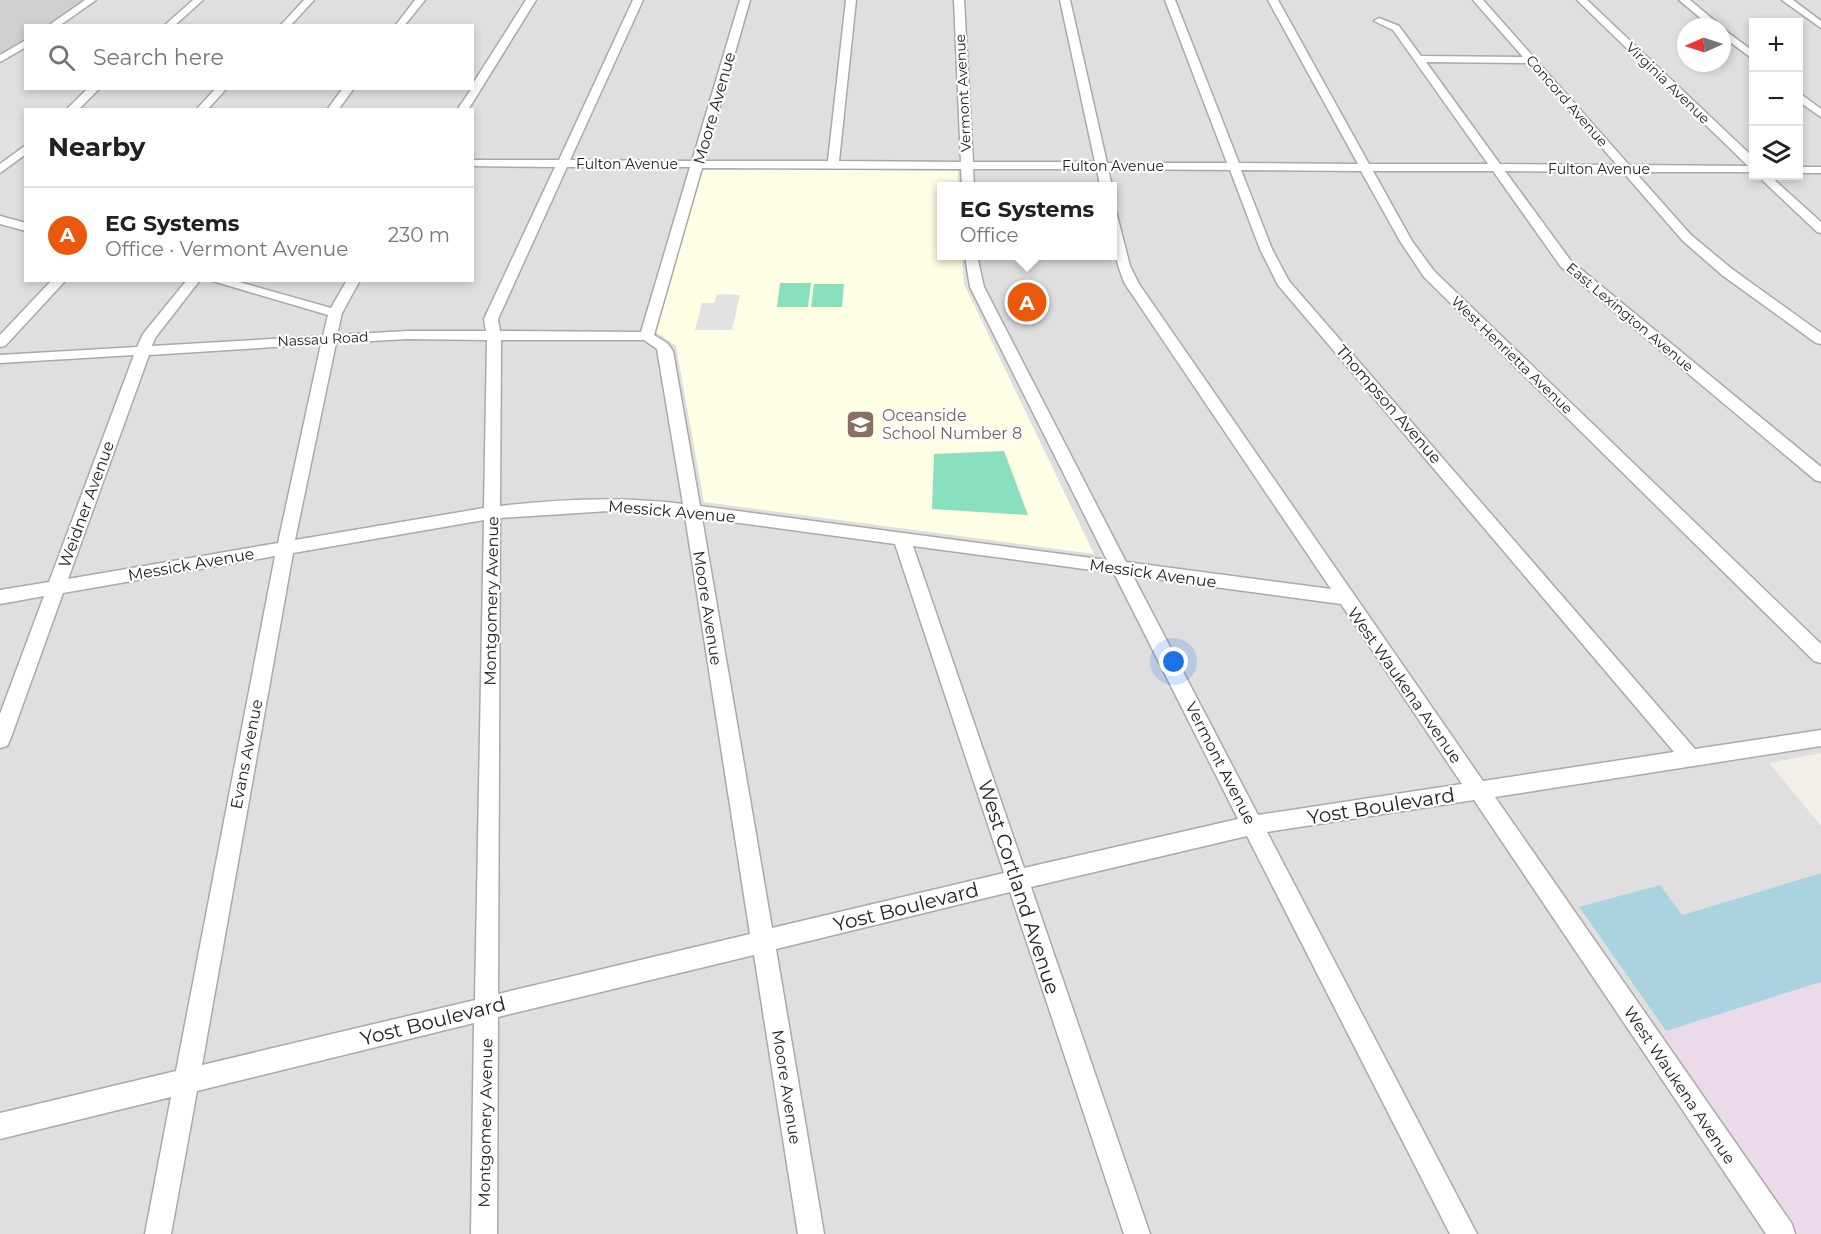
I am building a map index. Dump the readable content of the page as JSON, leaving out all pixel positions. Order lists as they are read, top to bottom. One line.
{"streets":{"street":["Virginia Avenue","Vermont Avenue","Concord Avenue","Moore Avenue","Fulton Avenue","East Lexington Avenue","Nassau Road","West Henrietta Avenue","Thompson Avenue","Weidner Avenue","Messick Avenue","Montgomery Avenue","West Waukena Avenue","Evans Avenue","Yost Boulevard","West Cortland Avenue"]},"crossings":[["Vermont Avenue","Fulton Avenue"],["Vermont Avenue","Messick Avenue"],["Vermont Avenue","Yost Boulevard"],["Concord Avenue","Fulton Avenue"],["Moore Avenue","Fulton Avenue"],["Moore Avenue","Nassau Road"],["Moore Avenue","Messick Avenue"],["Moore Avenue","Yost Boulevard"],["Fulton Avenue","East Lexington Avenue"],["Fulton Avenue","West Henrietta Avenue"],["Fulton Avenue","Thompson Avenue"],["Fulton Avenue","Montgomery Avenue"],["Nassau Road","Weidner Avenue"],["Nassau Road","Montgomery Avenue"],["Nassau Road","Evans Avenue"],["Thompson Avenue","Yost Boulevard"],["Weidner Avenue","Messick Avenue"],["Messick Avenue","Montgomery Avenue"],["Messick Avenue","West Waukena Avenue"],["Messick Avenue","Evans Avenue"],["Messick Avenue","West Cortland Avenue"],["Montgomery Avenue","Yost Boulevard"],["West Waukena Avenue","Yost Boulevard"],["Evans Avenue","Yost Boulevard"],["Yost Boulevard","West Cortland Avenue"]],"places":{"school or university":["Oceanside School Number 8"]},"north":"left","page":{"map_buttons":["+","−"],"search":"Search here","heading":"Nearby","popup":["EG Systems","Office"],"list":[{"mark":"A","name":"EG Systems","note":"Office · Vermont Avenue","value":"230 m"}],"pins":"A"}}
